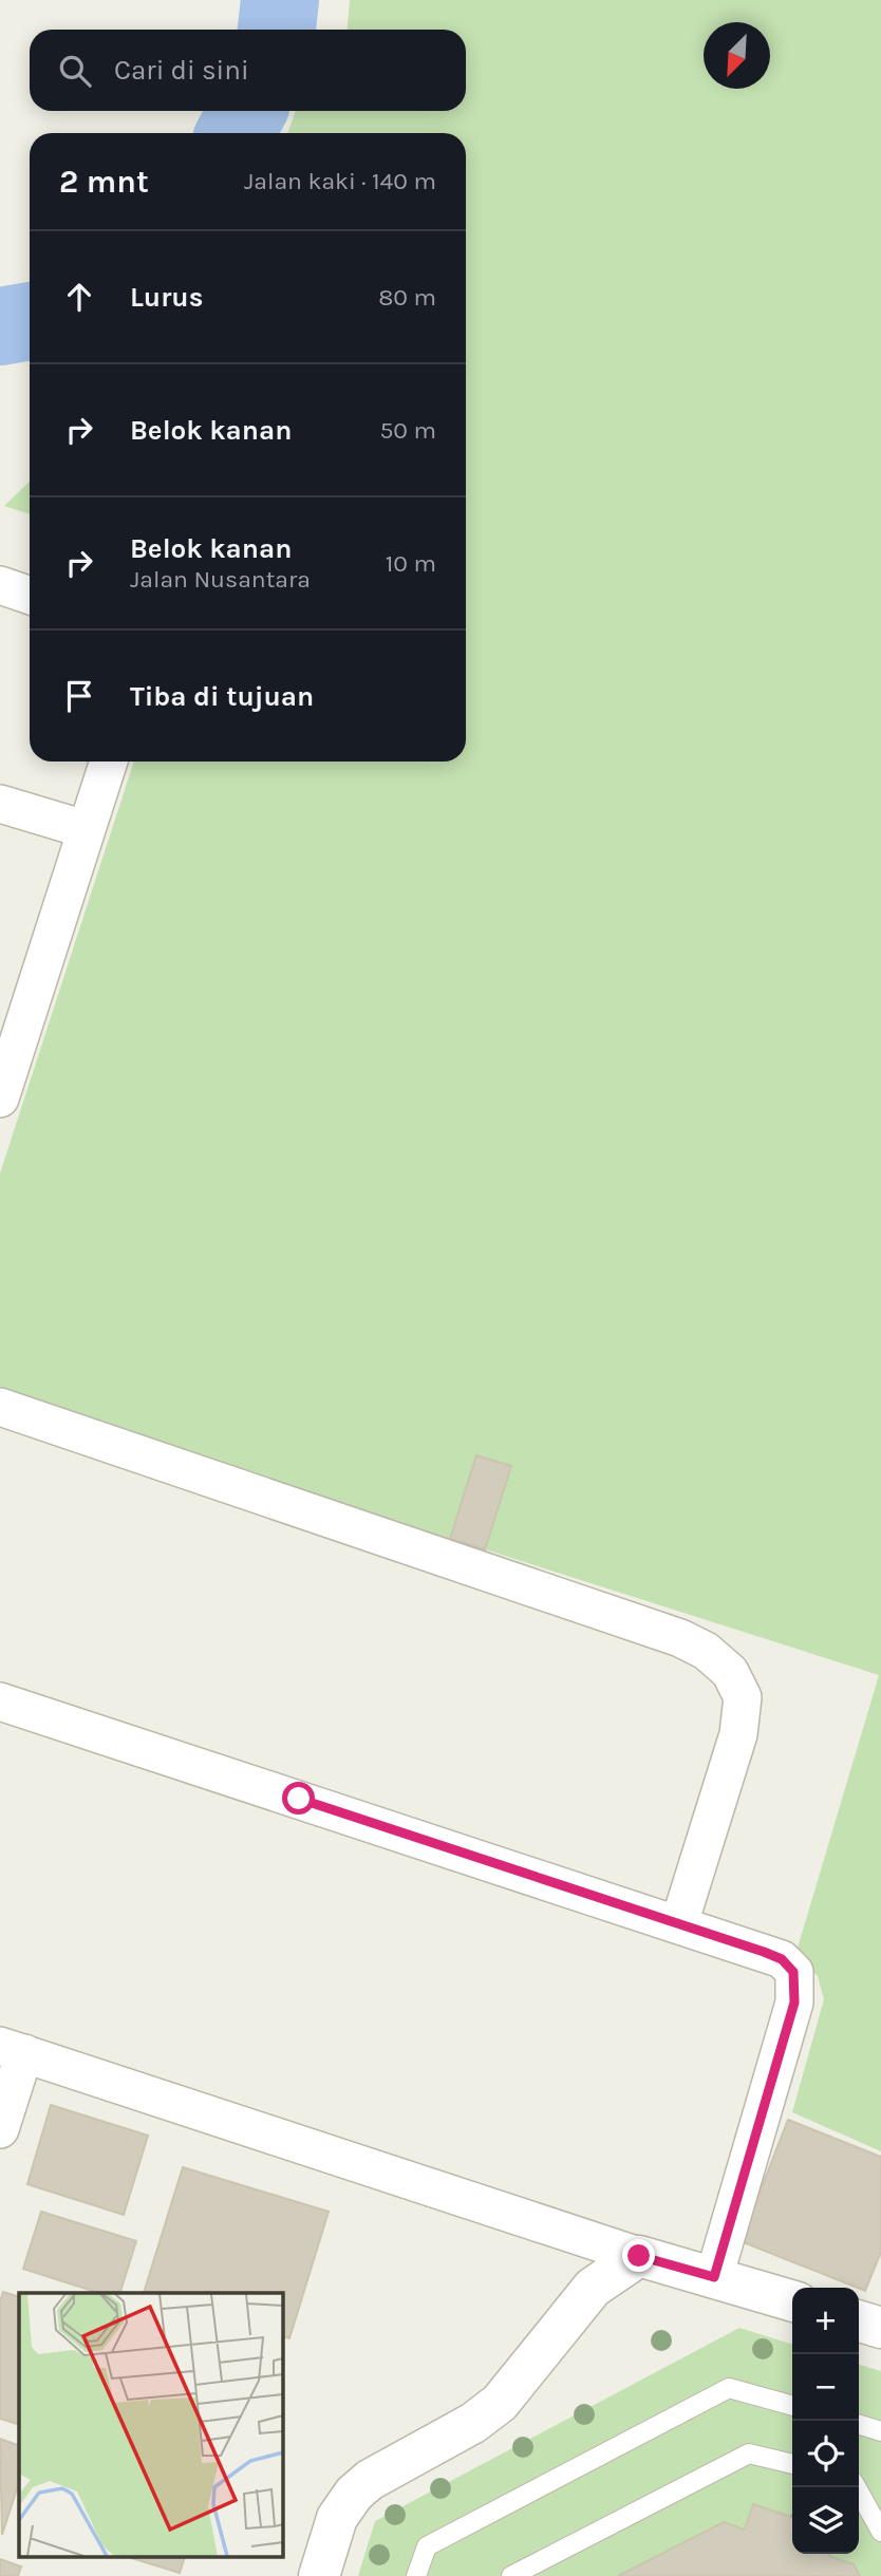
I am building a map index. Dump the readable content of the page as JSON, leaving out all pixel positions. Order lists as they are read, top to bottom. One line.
{"north":"bottom left","page":{"search":"Cari di sini","heading":["2 mnt","Jalan kaki · 140 m"],"list":[["Lurus","80 m"],["Belok kanan","50 m"],["Belok kanan","Jalan Nusantara","10 m"],"Tiba di tujuan"],"map_buttons":["+","−"]}}
